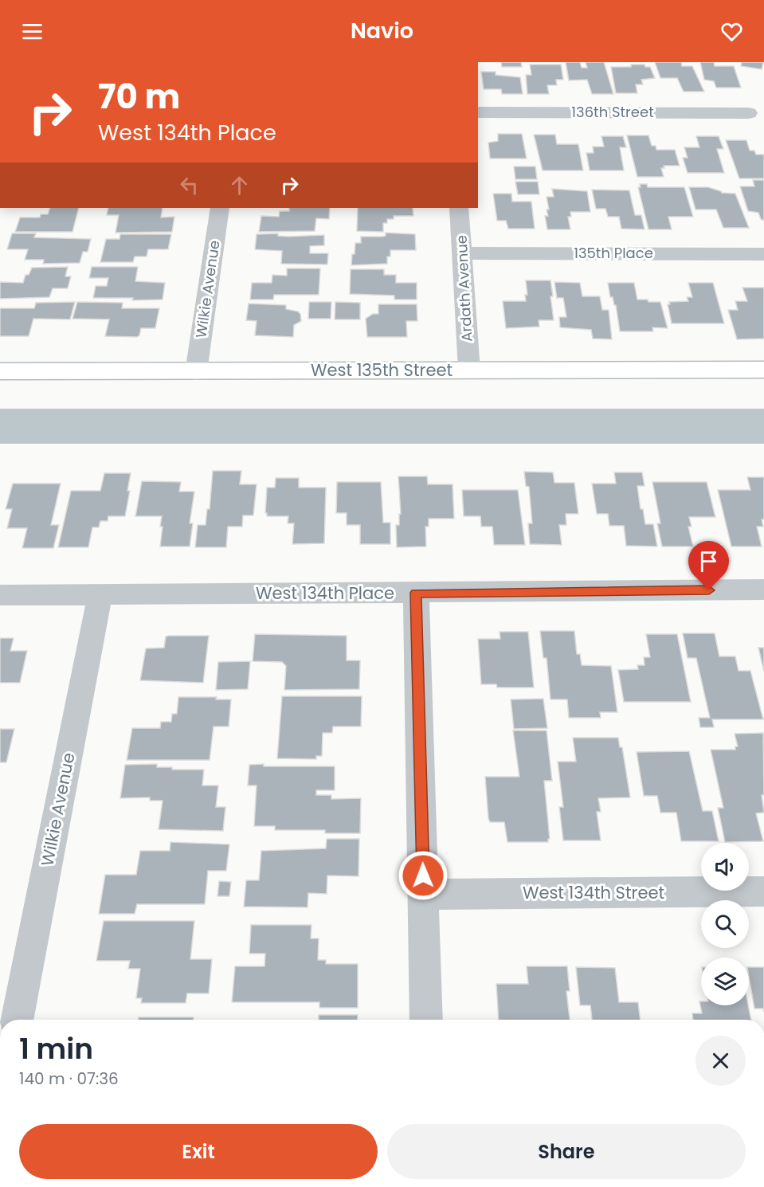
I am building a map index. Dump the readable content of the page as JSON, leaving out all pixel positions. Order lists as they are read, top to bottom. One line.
{"streets":{"street":["136th Street","135th Place","Ardath Avenue","Wilkie Avenue","West 135th Street","West 134th Place","West 134th Street"]},"crossings":[["135th Place","Ardath Avenue"],["Ardath Avenue","West 135th Street"],["Wilkie Avenue","West 135th Street"],["Wilkie Avenue","West 134th Place"]],"page":{"header":"Navio","turn":["70 m","West 134th Place"],"heading":["1 min","140 m · 07:36"],"buttons":["Exit","Share"]}}
